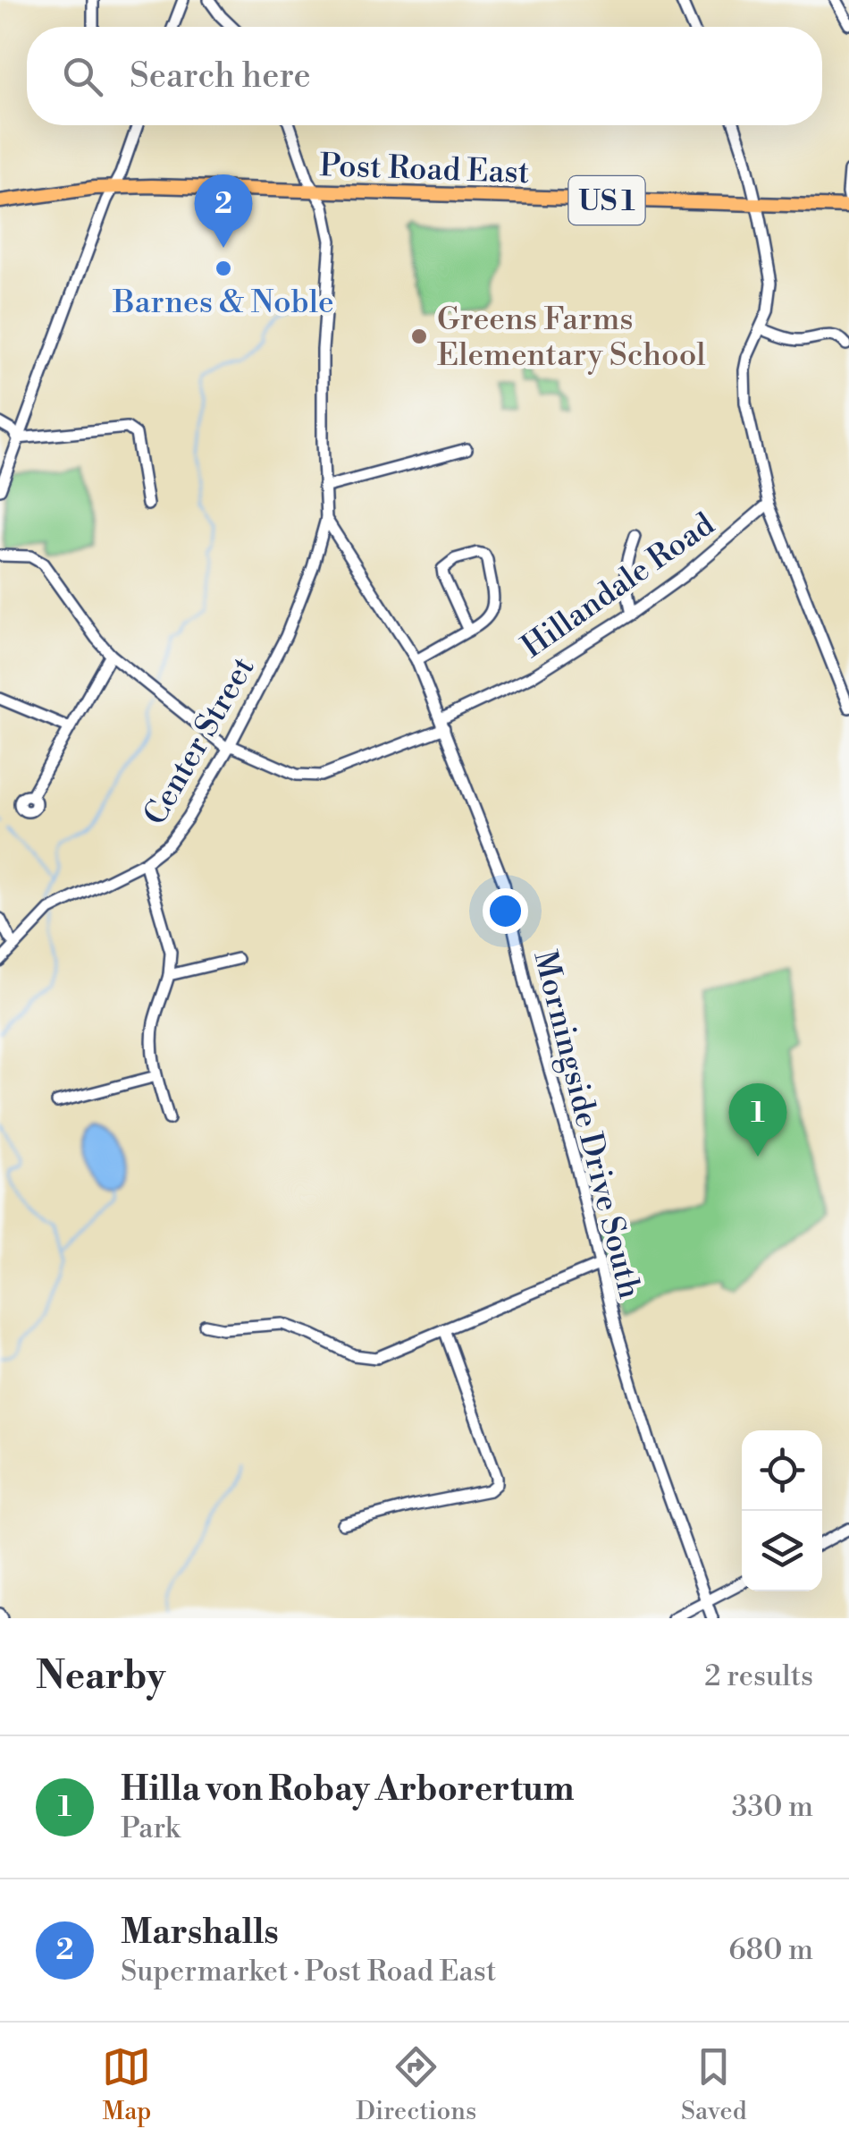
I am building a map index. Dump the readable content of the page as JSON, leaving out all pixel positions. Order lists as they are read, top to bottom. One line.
{"streets":{"main road":["Post Road East","US 1"],"street":["Hillandale Road","Center Street","Morningside Drive South"]},"crossings":[["Post Road East","Morningside Drive South"],["Hillandale Road","Center Street"],["Hillandale Road","Morningside Drive South"],["Center Street","Morningside Drive South"]],"places":["Barnes & Noble","Greens Farms Elementary School"],"page":{"search":"Search here","pins":["2","1"],"heading":["Nearby","2 results"],"list":[{"mark":"1","name":"Hilla von Robay Arborertum","note":"Park","value":"330 m"},{"mark":"2","name":"Marshalls","note":"Supermarket · Post Road East","value":"680 m"}],"nav":["Map","Directions","Saved"]}}
